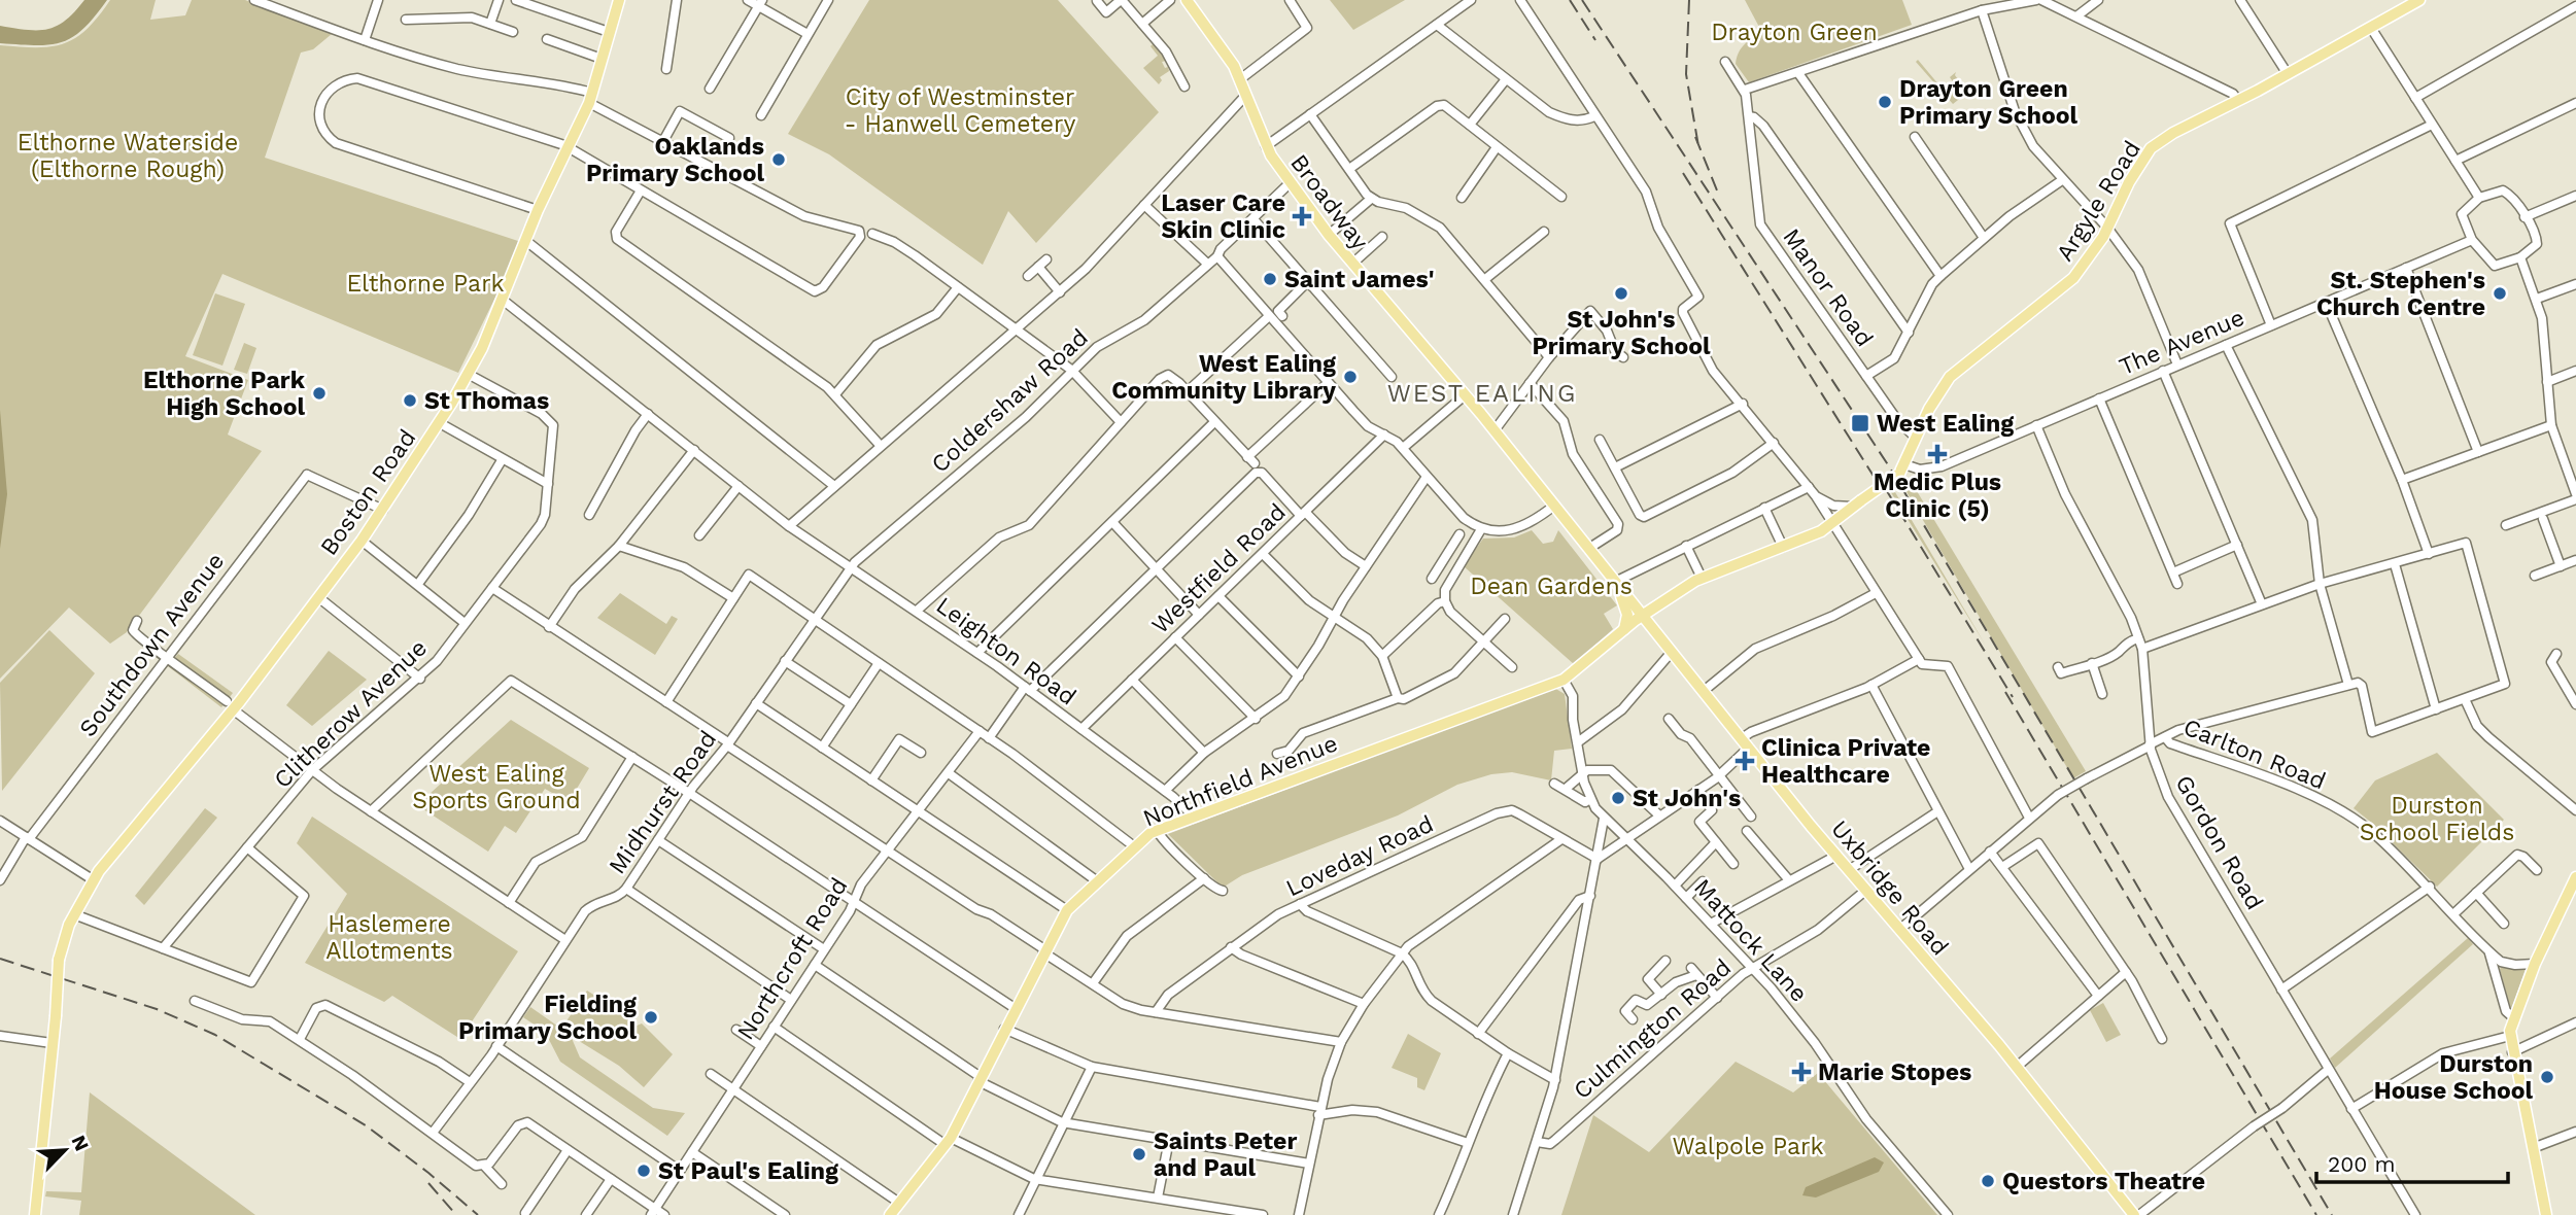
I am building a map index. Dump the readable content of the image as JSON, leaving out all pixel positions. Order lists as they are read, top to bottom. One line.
{"streets":{"main road":["Argyle Road","Broadway","Boston Road","Northfield Avenue","Uxbridge Road"],"street":["Manor Road","The Avenue","Coldershaw Road","Westfield Road","Southdown Avenue","Leighton Road","Clitherow Avenue","Carlton Road","Midhurst Road","Gordon Road","Loveday Road","Mattock Lane","Northcroft Road","Culmington Road"]},"crossings":[["Argyle Road","Manor Road"],["Argyle Road","The Avenue"],["Argyle Road","Northfield Avenue"],["Broadway","Coldershaw Road"],["Broadway","Northfield Avenue"],["Broadway","Uxbridge Road"],["The Avenue","Northfield Avenue"],["The Avenue","Gordon Road"],["Coldershaw Road","Leighton Road"],["Coldershaw Road","Midhurst Road"],["Boston Road","Southdown Avenue"],["Boston Road","Leighton Road"],["Boston Road","Clitherow Avenue"],["Westfield Road","Leighton Road"],["Leighton Road","Northfield Avenue"],["Leighton Road","Midhurst Road"],["Northfield Avenue","Uxbridge Road"],["Northfield Avenue","Mattock Lane"],["Loveday Road","Culmington Road"],["Uxbridge Road","Culmington Road"],["Mattock Lane","Culmington Road"]],"districts":["WEST EALING"],"parks":["Drayton Green","City of Westminster - Hanwell Cemetery","Elthorne Waterside (Elthorne Rough)","Elthorne Park","Dean Gardens","West Ealing Sports Ground","Durston School Fields","Haslemere Allotments","Walpole Park"],"places":{"other":["Drayton Green Primary School","Oaklands Primary School","Saint James'","St John's Primary School","St. Stephen's Church Centre","West Ealing Community Library","Elthorne Park High School","St Thomas","St John's","Fielding Primary School","Durston House School","Saints Peter and Paul","St Paul's Ealing","Questors Theatre"],"health":["Laser Care Skin Clinic","Medic Plus Clinic (5)","Clinica Private Healthcare","Marie Stopes"],"transit":["West Ealing"]},"scale_bar":"200 m","north":"top right"}
